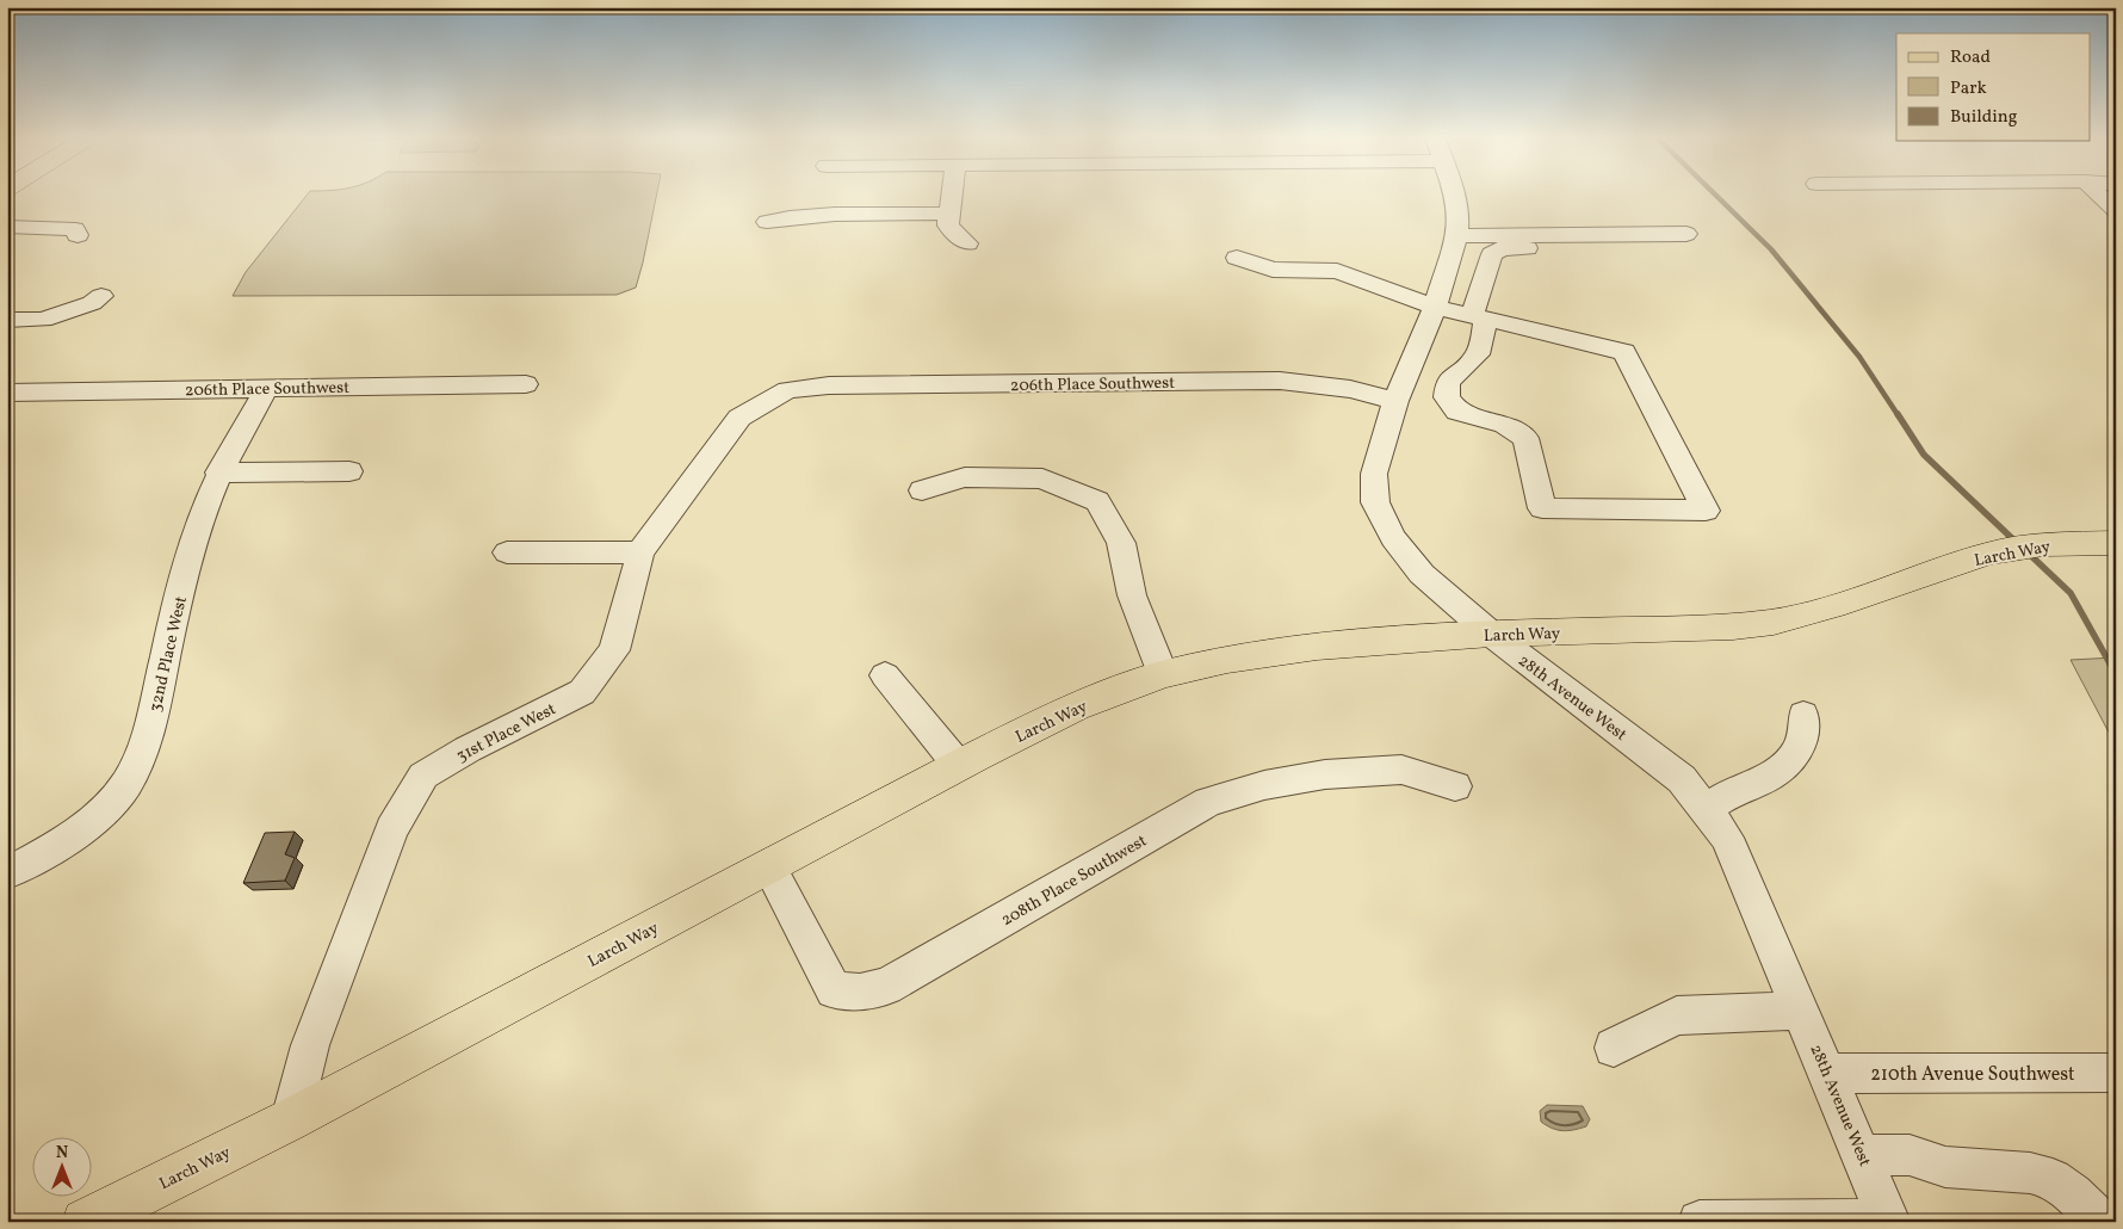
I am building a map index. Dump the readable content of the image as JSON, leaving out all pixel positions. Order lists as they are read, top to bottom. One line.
{"streets":{"main road":["Larch Way"],"street":["206th Place Southwest","32nd Place West","28th Avenue West","31st Place West","208th Place Southwest","210th Avenue Southwest"]},"crossings":[["206th Place Southwest","32nd Place West"],["206th Place Southwest","28th Avenue West"],["206th Place Southwest","31st Place West"],["Larch Way","28th Avenue West"],["Larch Way","31st Place West"],["Larch Way","208th Place Southwest"],["28th Avenue West","210th Avenue Southwest"]],"legend":["Road","Park","Building"],"north":"top"}
